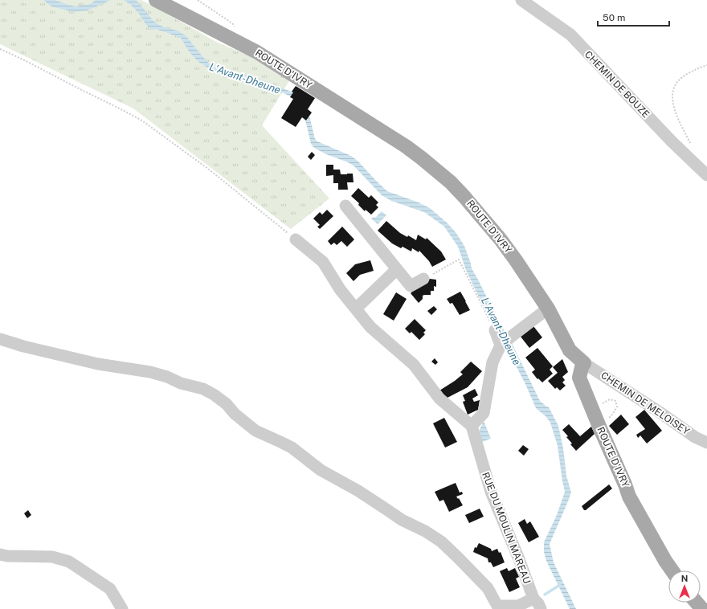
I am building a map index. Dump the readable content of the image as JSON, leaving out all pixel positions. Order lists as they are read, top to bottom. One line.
{"streets":{"main road":["ROUTE D'IVRY"],"street":["CHEMIN DE BOUZE","CHEMIN DE MELOISEY","RUE DU MOULIN MAREAU"]},"crossings":[["ROUTE D'IVRY","CHEMIN DE MELOISEY"]],"water":["L'Avant-Dheune"],"scale_bar":"50 m","north":"top"}
